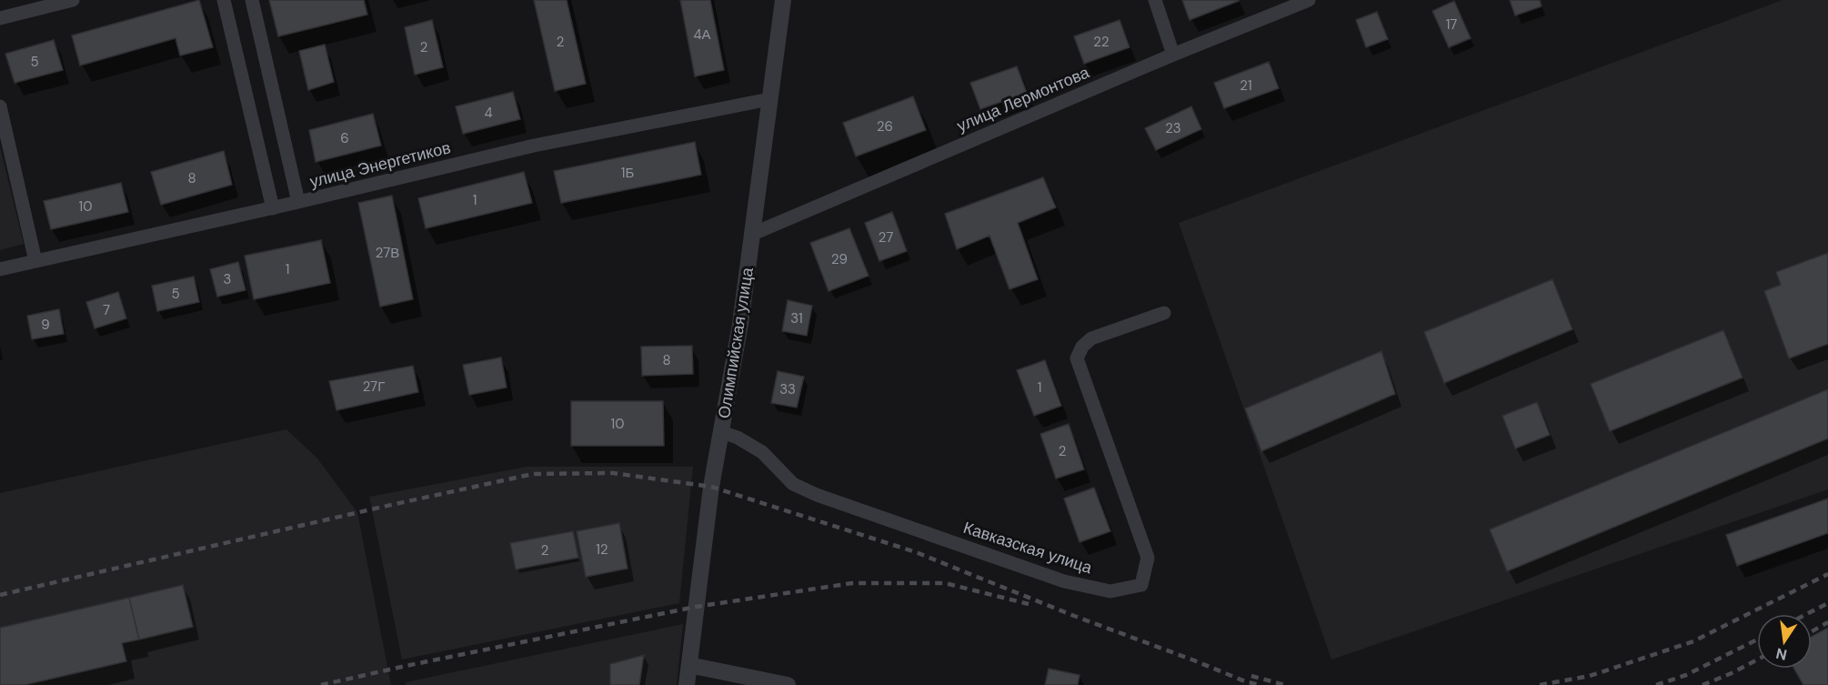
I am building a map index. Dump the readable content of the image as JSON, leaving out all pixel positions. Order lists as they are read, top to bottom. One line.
{"streets":{"street":["улица Лермонтова","улица Энергетиков","Олимпийская улица","Кавказская улица"]},"crossings":[["улица Лермонтова","Олимпийская улица"],["улица Энергетиков","Олимпийская улица"],["Олимпийская улица","Кавказская улица"]],"house_numbers":["17","4А","2","22","2","5","21","4","26","23","6","1Б","8","1","10","27","27В","29","1","3","5","7","31","9","8","27Г","1","33","10","2","12","2"],"north":"bottom"}
